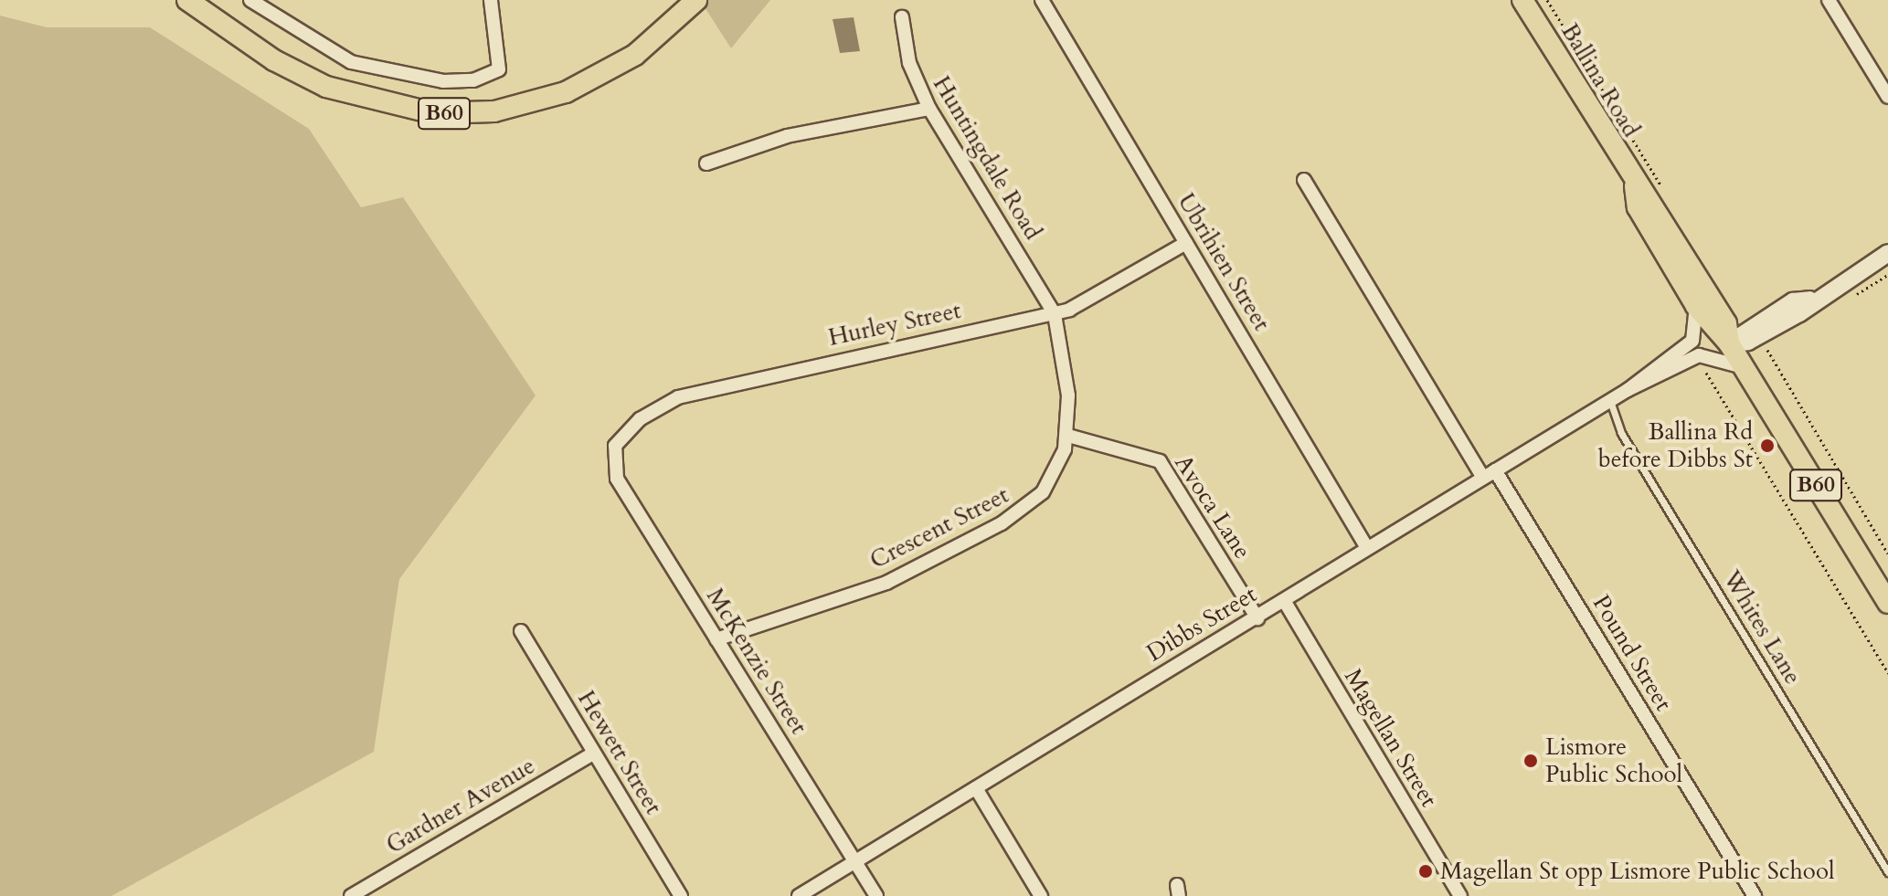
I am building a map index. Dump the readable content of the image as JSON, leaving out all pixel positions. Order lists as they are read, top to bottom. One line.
{"streets":{"main road":["Ballina Road","B60"],"street":["Huntingdale Road","Ubrihien Street","Hurley Street","Avoca Lane","Crescent Street","Dibbs Street","Pound Street","McKenzie Street","Magellan Street","Hewett Street","Gardner Avenue"],"lane":["Whites Lane"]},"crossings":[["Ballina Road","Dibbs Street"],["Huntingdale Road","Hurley Street"],["Huntingdale Road","Crescent Street"],["Ubrihien Street","Hurley Street"],["Ubrihien Street","Dibbs Street"],["Hurley Street","Crescent Street"],["Hurley Street","McKenzie Street"],["Avoca Lane","Crescent Street"],["Avoca Lane","Dibbs Street"],["Crescent Street","McKenzie Street"],["Dibbs Street","Whites Lane"],["Dibbs Street","Pound Street"],["Dibbs Street","McKenzie Street"],["Dibbs Street","Magellan Street"],["Hewett Street","Gardner Avenue"]],"places":["Ballina Rd before Dibbs St","Lismore Public School","Magellan St opp Lismore Public School"]}
